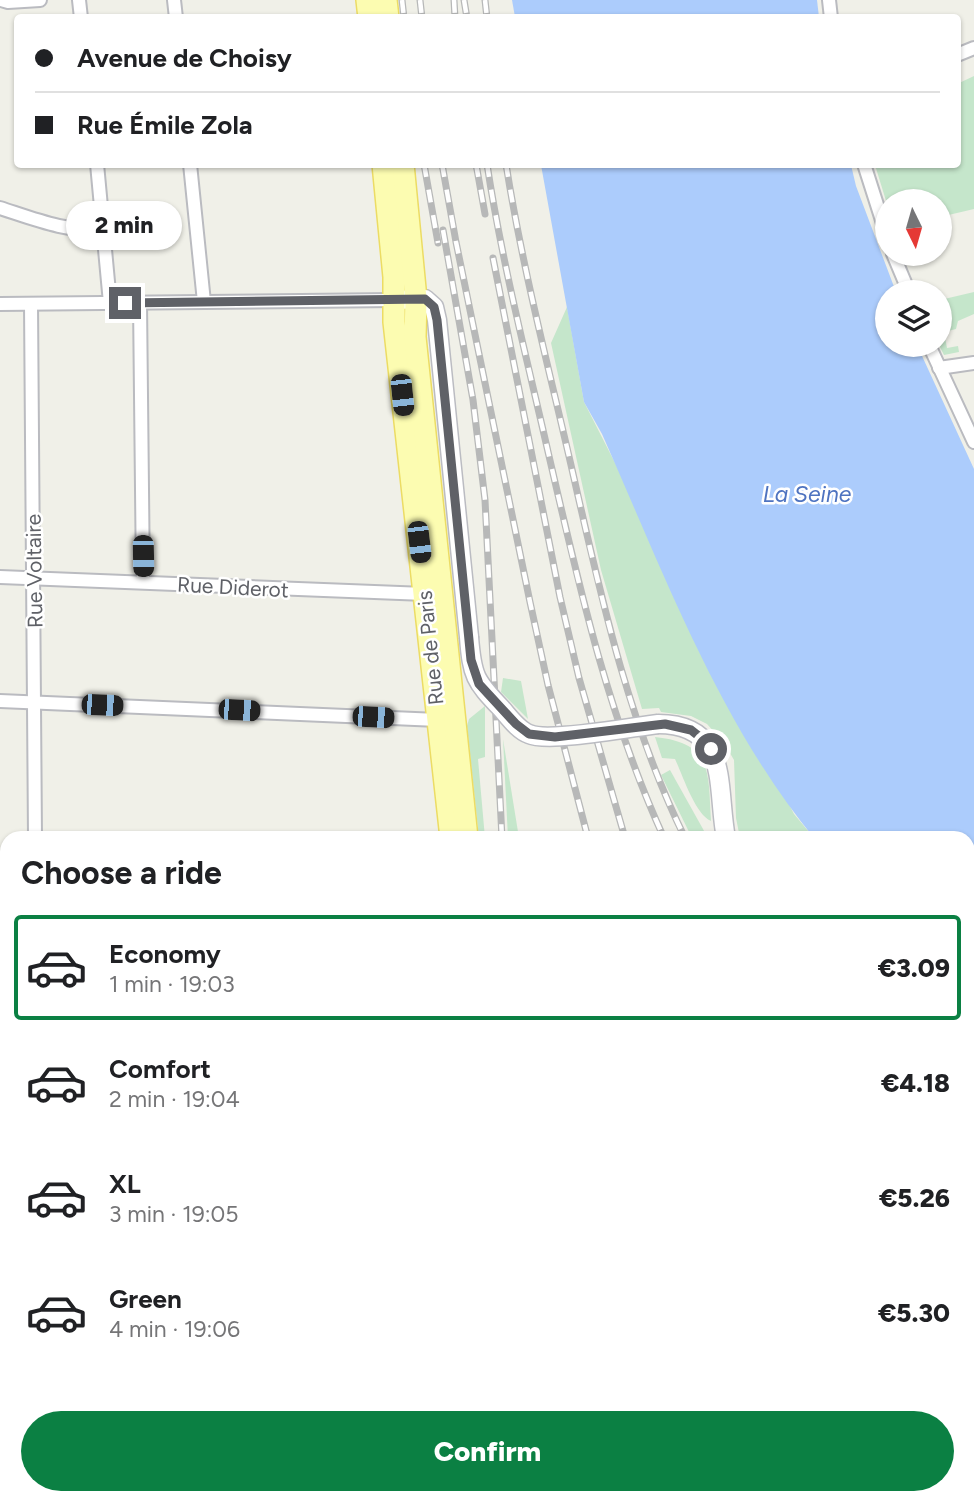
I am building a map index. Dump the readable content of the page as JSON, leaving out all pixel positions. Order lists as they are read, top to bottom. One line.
{"streets":{"main road":["Rue de Paris"],"street":["Rue Voltaire","Rue Diderot"]},"crossings":[["Rue Voltaire","Rue Diderot"],["Rue Diderot","Rue de Paris"]],"water":["La Seine"],"north":"bottom","page":{"banner":["Avenue de Choisy","Rue Émile Zola"],"bubble":"2 min","heading":"Choose a ride","list":[{"name":"Economy","note":"1 min · 19:03","value":"€3.09"},{"name":"Comfort","note":"2 min · 19:04","value":"€4.18"},{"name":"XL","note":"3 min · 19:05","value":"€5.26"},{"name":"Green","note":"4 min · 19:06","value":"€5.30"}],"buttons":"Confirm"}}
